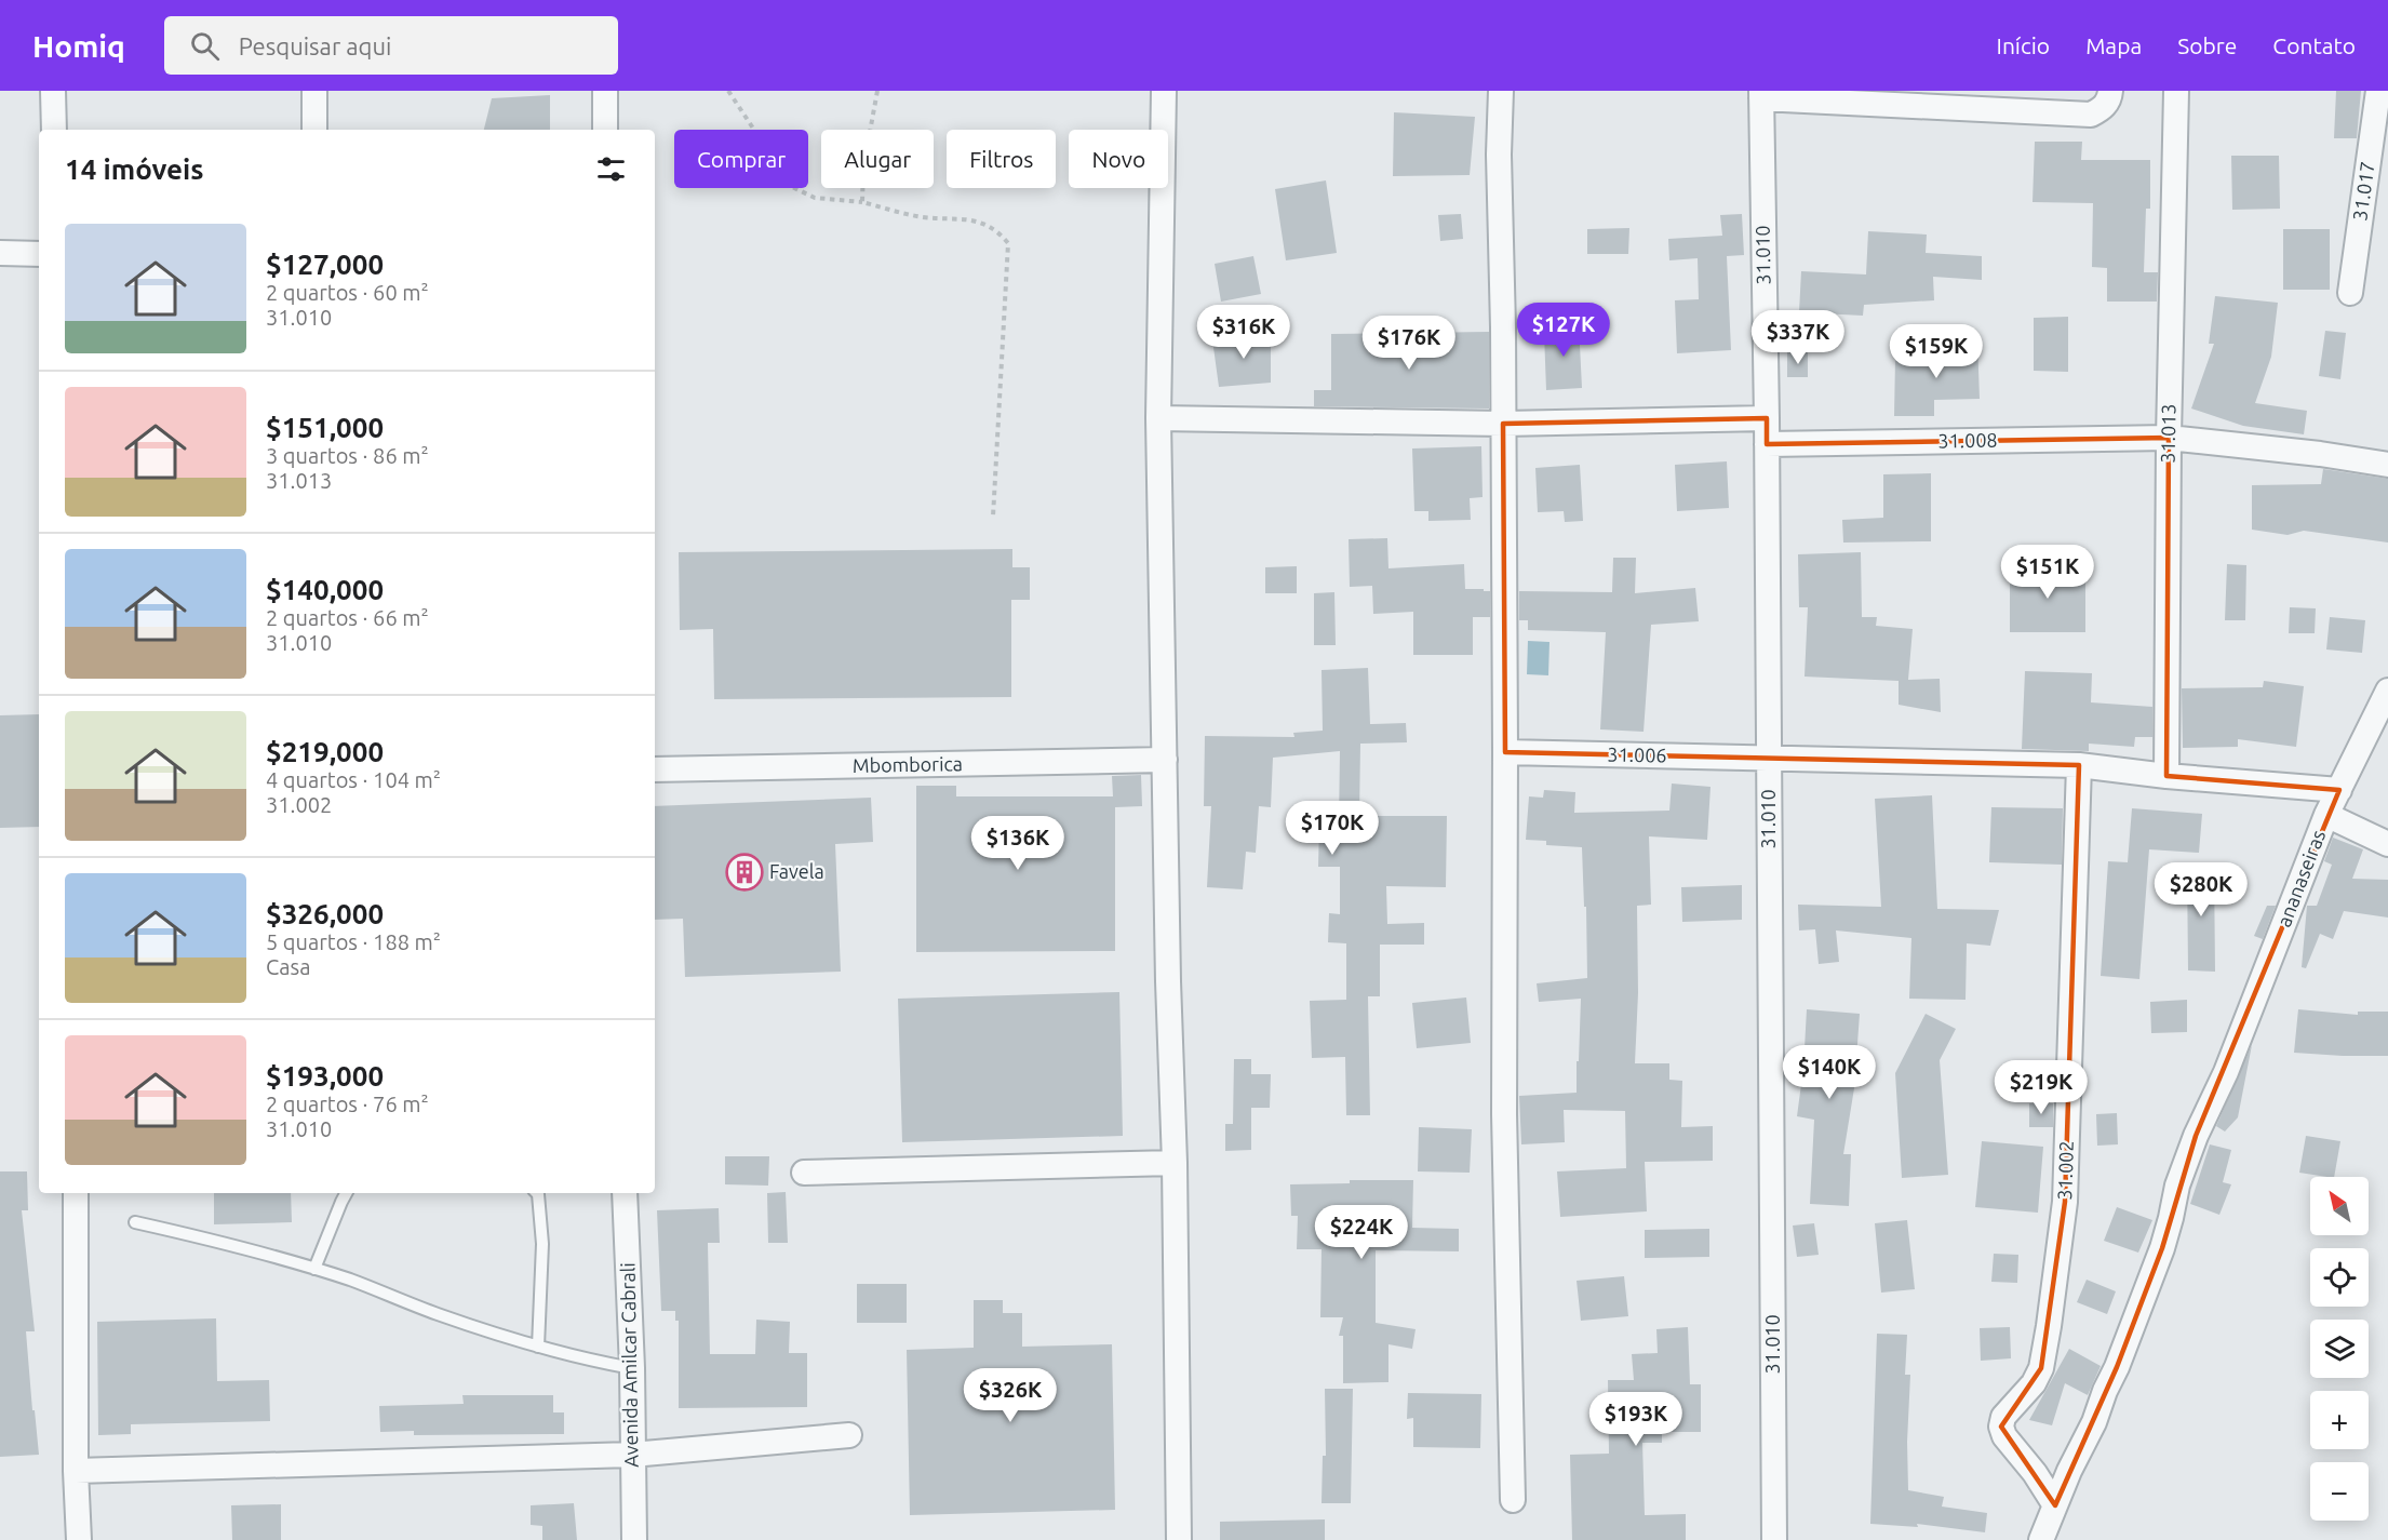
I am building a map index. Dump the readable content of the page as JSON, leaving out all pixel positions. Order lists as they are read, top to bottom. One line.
{"streets":{"street":["31.017","31.010","31.013","31.008","31.006","Mbomborica","ananaseiras","31.002","Avenida Amilcar Cabrali"]},"crossings":[["31.010","31.008"],["31.010","31.006"],["31.013","31.008"],["31.013","31.006"],["31.006","ananaseiras"],["31.006","31.002"],["ananaseiras","31.002"]],"places":{"building":["Favela"]},"north":"top left","page":{"header":"Homiq","search":"Pesquisar aqui","nav":["Início","Mapa","Sobre","Contato"],"chip":["Comprar","Alugar","Filtros","Novo"],"heading":"14 imóveis","list":[{"name":"$127,000","note":"2 quartos · 60 m² · 31.010"},{"name":"$151,000","note":"3 quartos · 86 m² · 31.013"},{"name":"$140,000","note":"2 quartos · 66 m² · 31.010"},{"name":"$219,000","note":"4 quartos · 104 m² · 31.002"},{"name":"$326,000","note":"5 quartos · 188 m² · Casa"},{"name":"$193,000","note":"2 quartos · 76 m² · 31.010"}],"price":["$127K","$316K","$337K","$176K","$159K","$151K","$170K","$136K","$280K","$140K","$219K","$224K","$326K","$193K"],"map_buttons":["+","−"]}}
